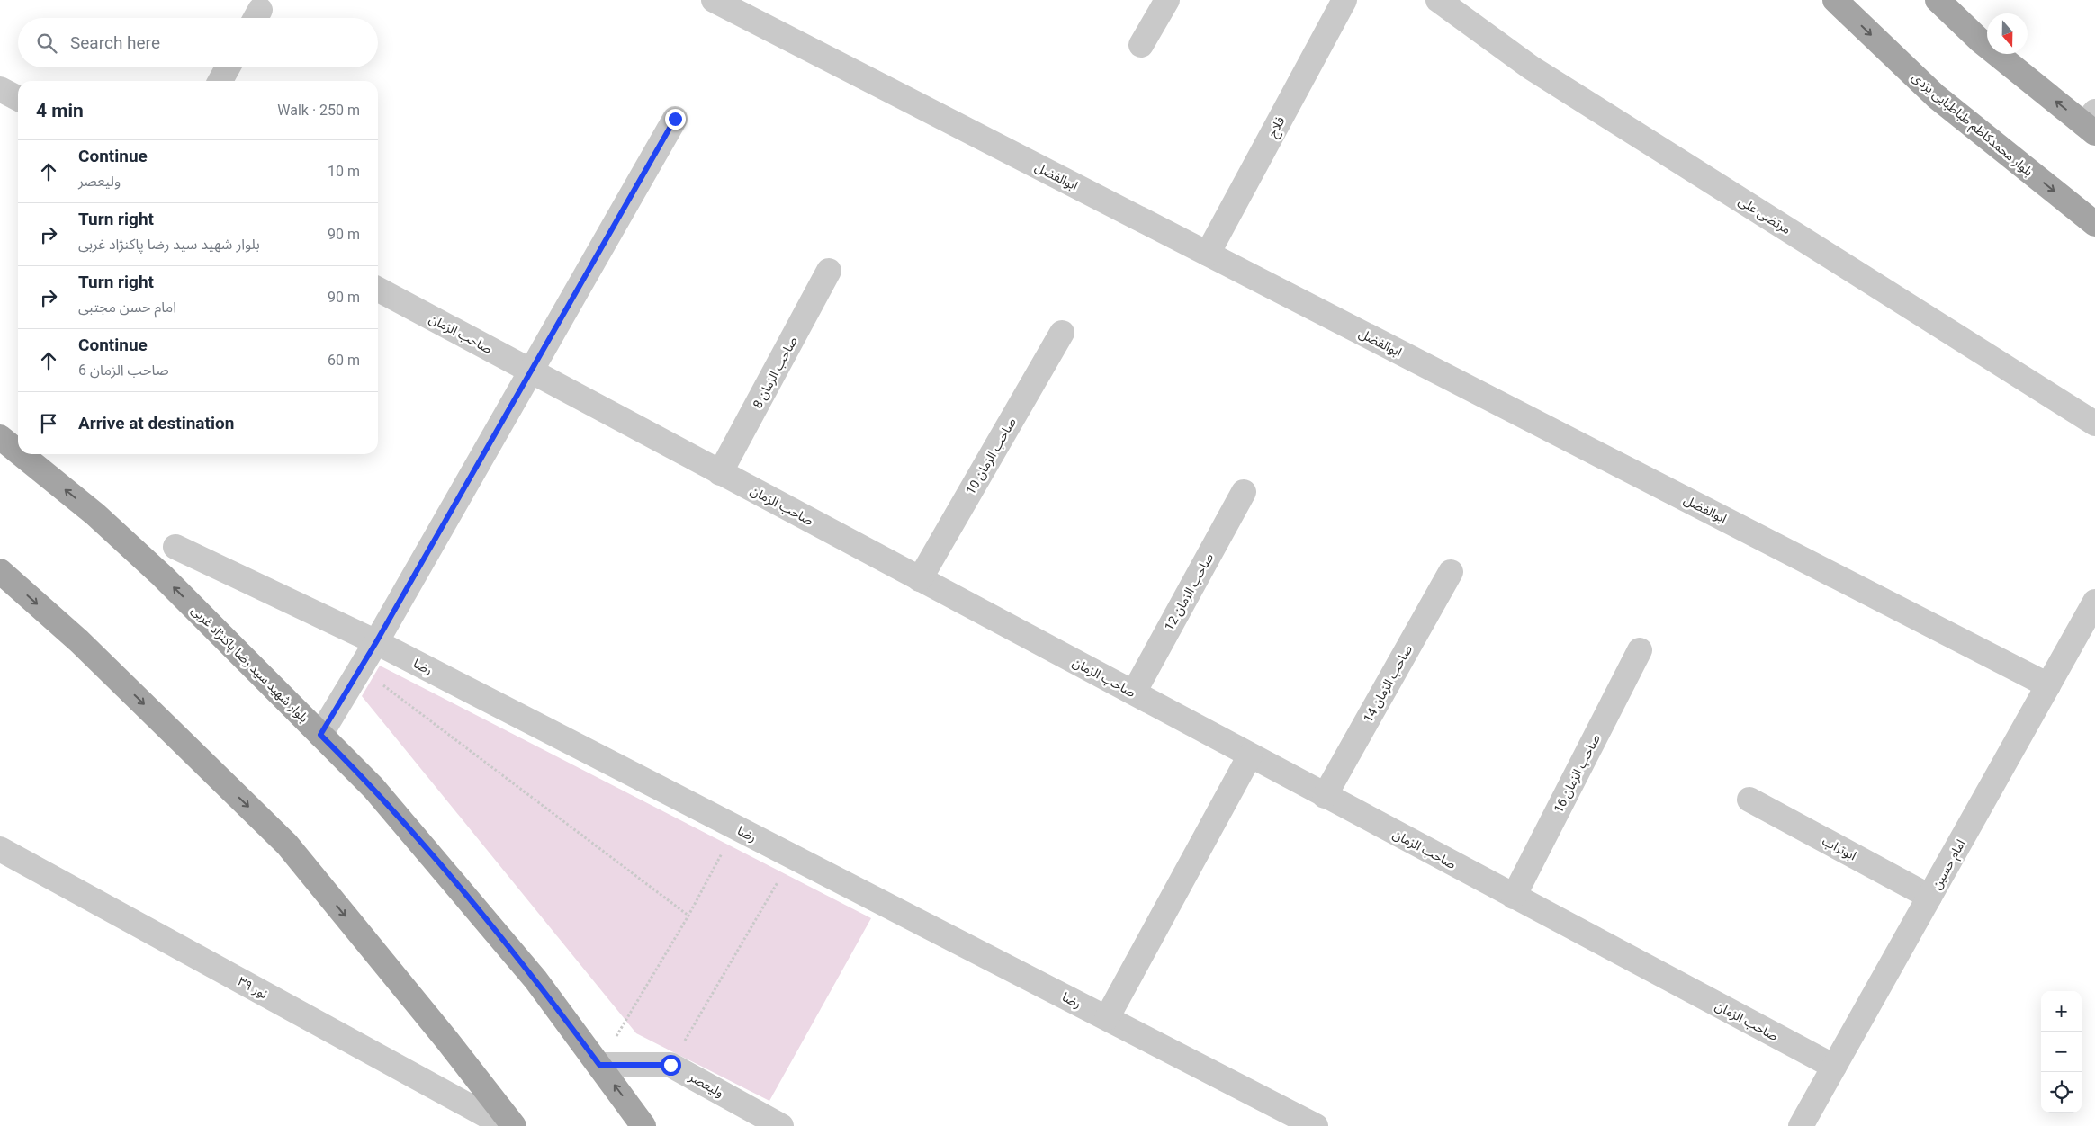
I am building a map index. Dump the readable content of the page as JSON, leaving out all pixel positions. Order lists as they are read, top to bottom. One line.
{"streets":{"main road":["بلوار محمدکاظم طباطبایی یزدی","بلوار شهید سید رضا پاکنژاد غربی"],"street":["فلاح","ابوالفضل","مرتضی علی","صاحب الزمان","صاحب الزمان 8","صاحب الزمان 10","صاحب الزمان 12","رضا","صاحب الزمان 14","صاحب الزمان 16","ابوتراب","امام حسین","نور ۳۹","ولیعصر"]},"crossings":[["فلاح","ابوالفضل"],["ابوالفضل","امام حسین"],["صاحب الزمان","صاحب الزمان 8"],["صاحب الزمان","صاحب الزمان 10"],["صاحب الزمان","صاحب الزمان 12"],["صاحب الزمان","صاحب الزمان 14"],["صاحب الزمان","صاحب الزمان 16"],["صاحب الزمان","امام حسین"],["بلوار شهید سید رضا پاکنژاد غربی","ولیعصر"],["ابوتراب","امام حسین"]],"north":"bottom","page":{"search":"Search here","heading":["4 min","Walk · 250 m"],"list":[["Continue","ولیعصر","10 m"],["Turn right","بلوار شهید سید رضا پاکنژاد غربی","90 m"],["Turn right","امام حسن مجتبی","90 m"],["Continue","صاحب الزمان 6","60 m"],"Arrive at destination"],"map_buttons":["+","−"]}}
